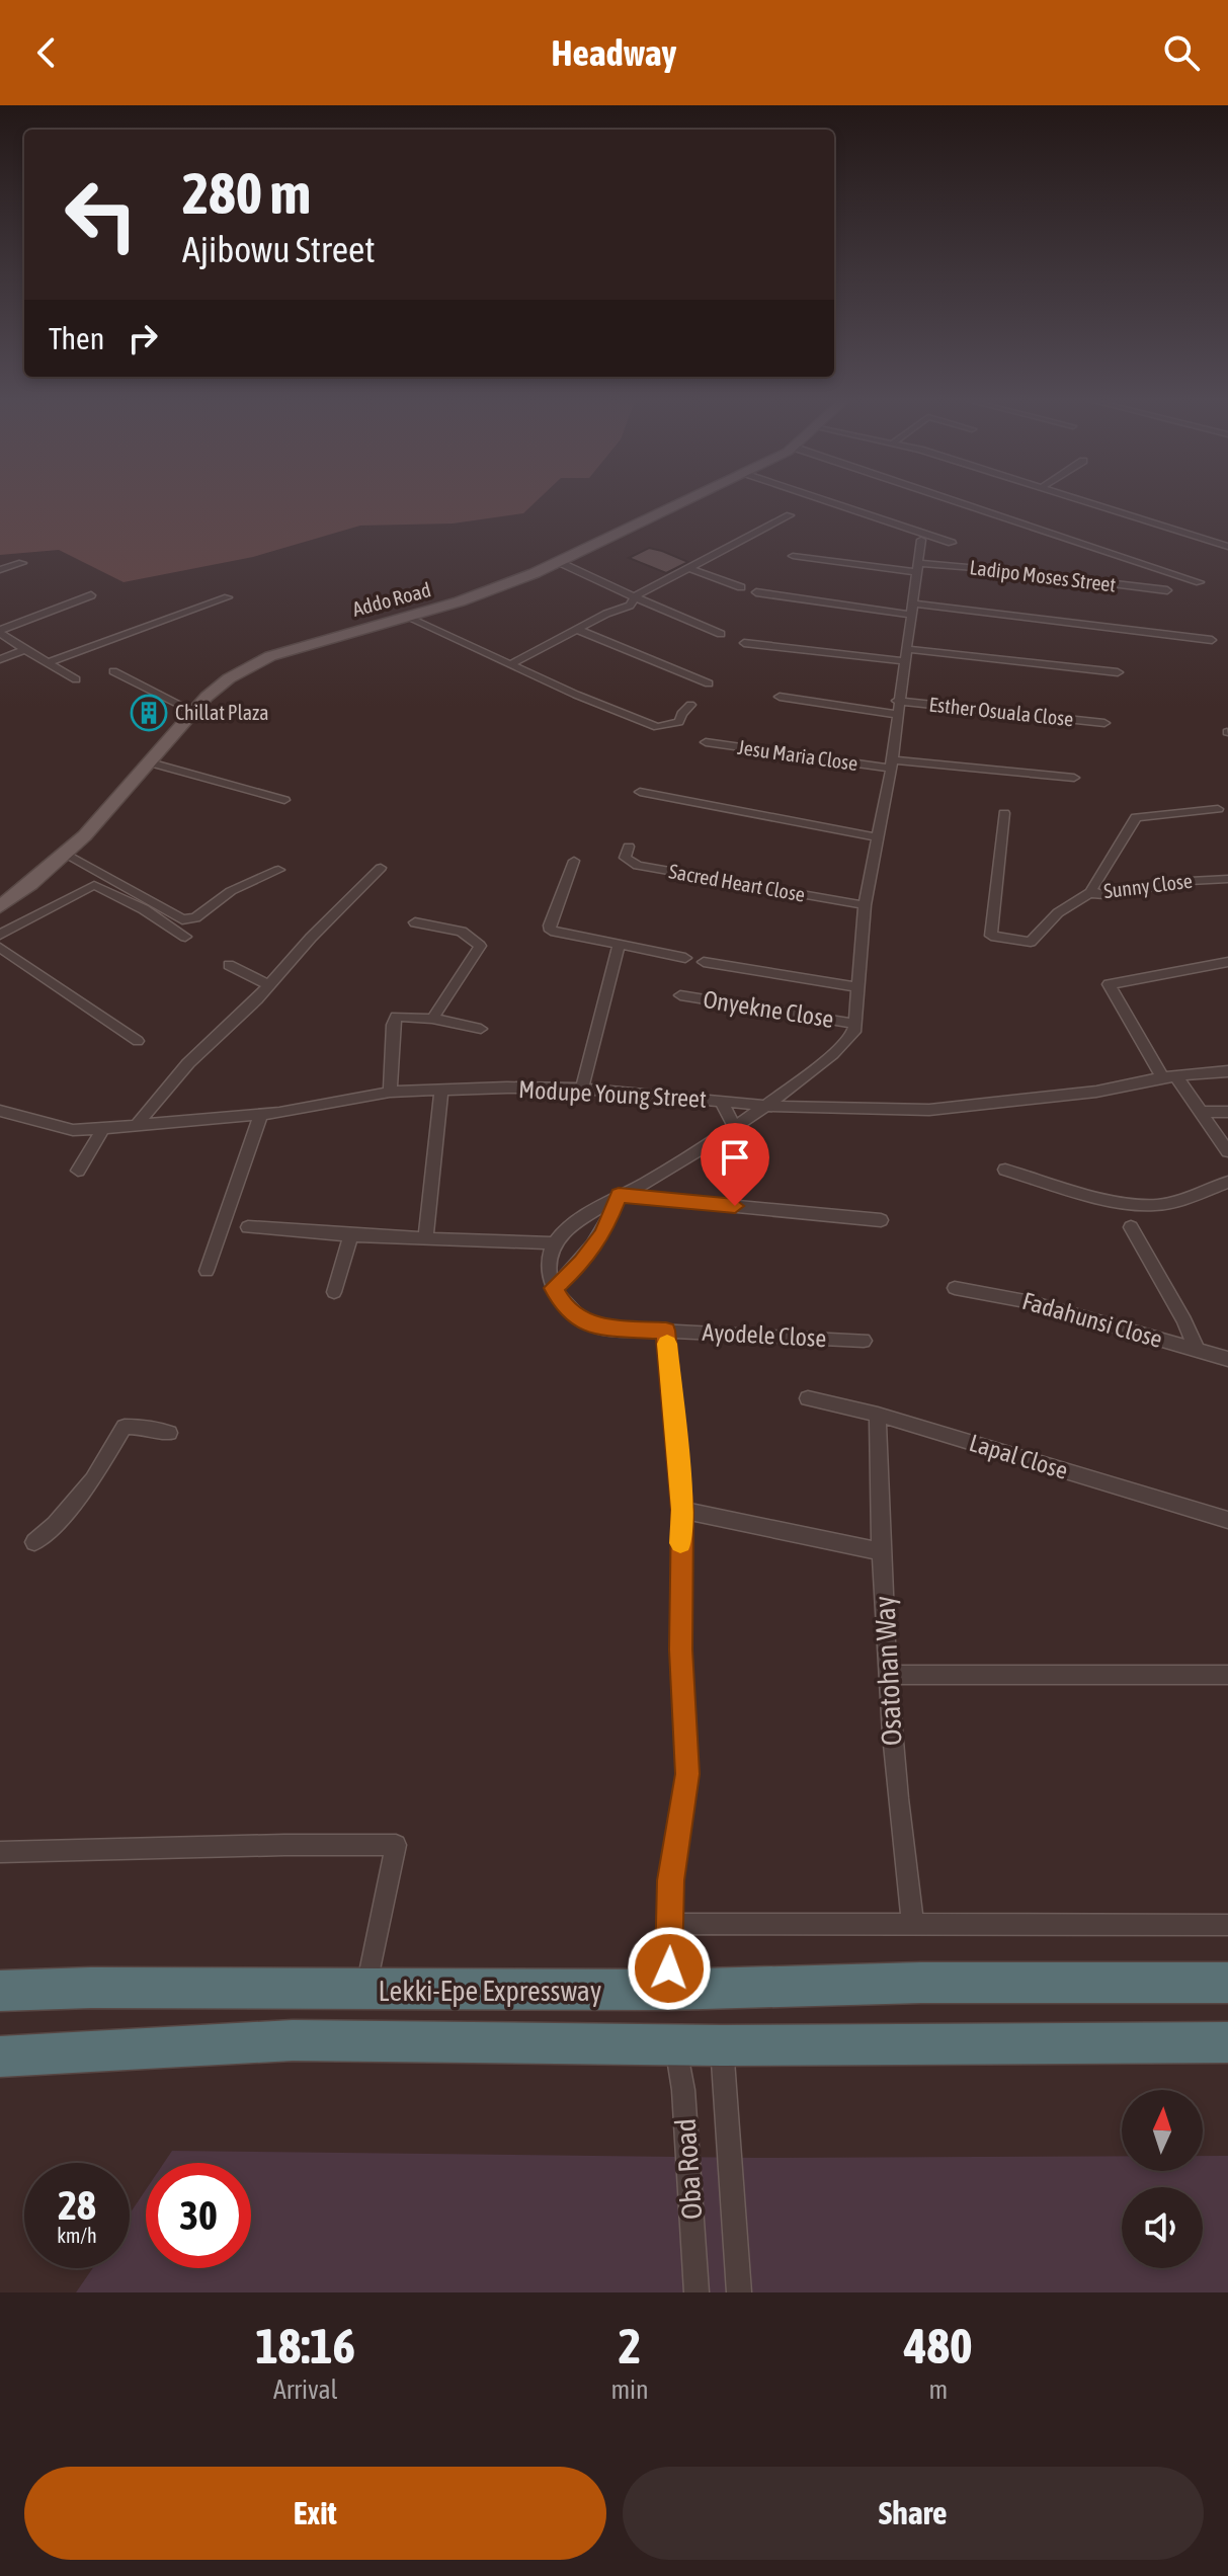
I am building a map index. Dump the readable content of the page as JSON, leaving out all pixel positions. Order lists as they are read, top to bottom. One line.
{"streets":{"highway":["Lekki-Epe Expressway"],"main road":["Addo Road"],"street":["Ladipo Moses Street","Esther Osuala Close","Jesu Maria Close","Sacred Heart Close","Sunny Close","Onyekne Close","Modupe Young Street","Fadahunsi Close","Ayodele Close","Lapal Close","Osatohan Way","Oba Road"]},"crossings":[["Lapal Close","Osatohan Way"],["Lekki-Epe Expressway","Oba Road"]],"places":{"building":["Chillat Plaza"]},"north":"top","page":{"header":"Headway","turn":["280 m","Ajibowu Street"],"then":"Then","speed":"28 km/h","limit":"30","eta":["18:16","Arrival","2","min","480","m"],"buttons":["Exit","Share"]}}
